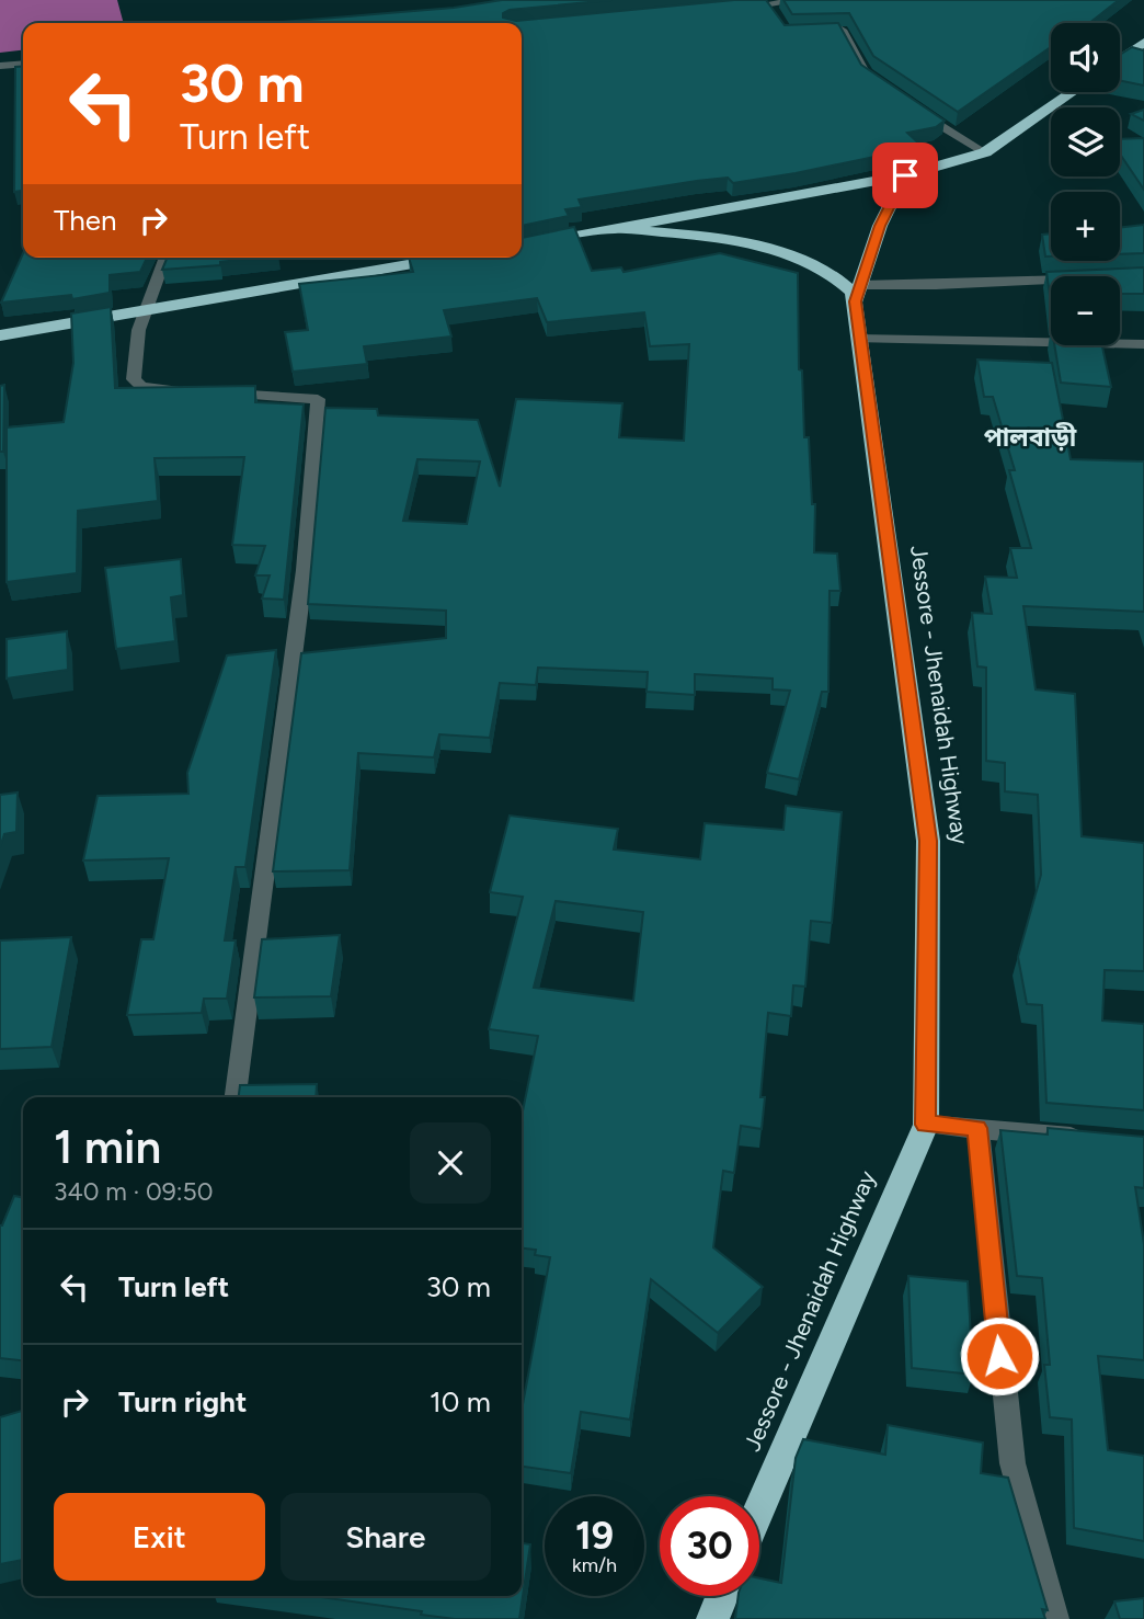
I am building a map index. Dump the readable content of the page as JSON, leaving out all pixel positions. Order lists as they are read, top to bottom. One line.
{"streets":{"highway":["Jessore - Jhenaidah Highway"]},"districts":["পালবাড়ী"],"page":{"map_buttons":["+","−"],"turn":["30 m","Turn left"],"then":"Then","heading":["1 min","340 m · 09:50"],"list":[{"name":"Turn left","value":"30 m"},{"name":"Turn right","value":"10 m"}],"buttons":["Exit","Share"],"speed":"19 km/h","limit":"30"}}
